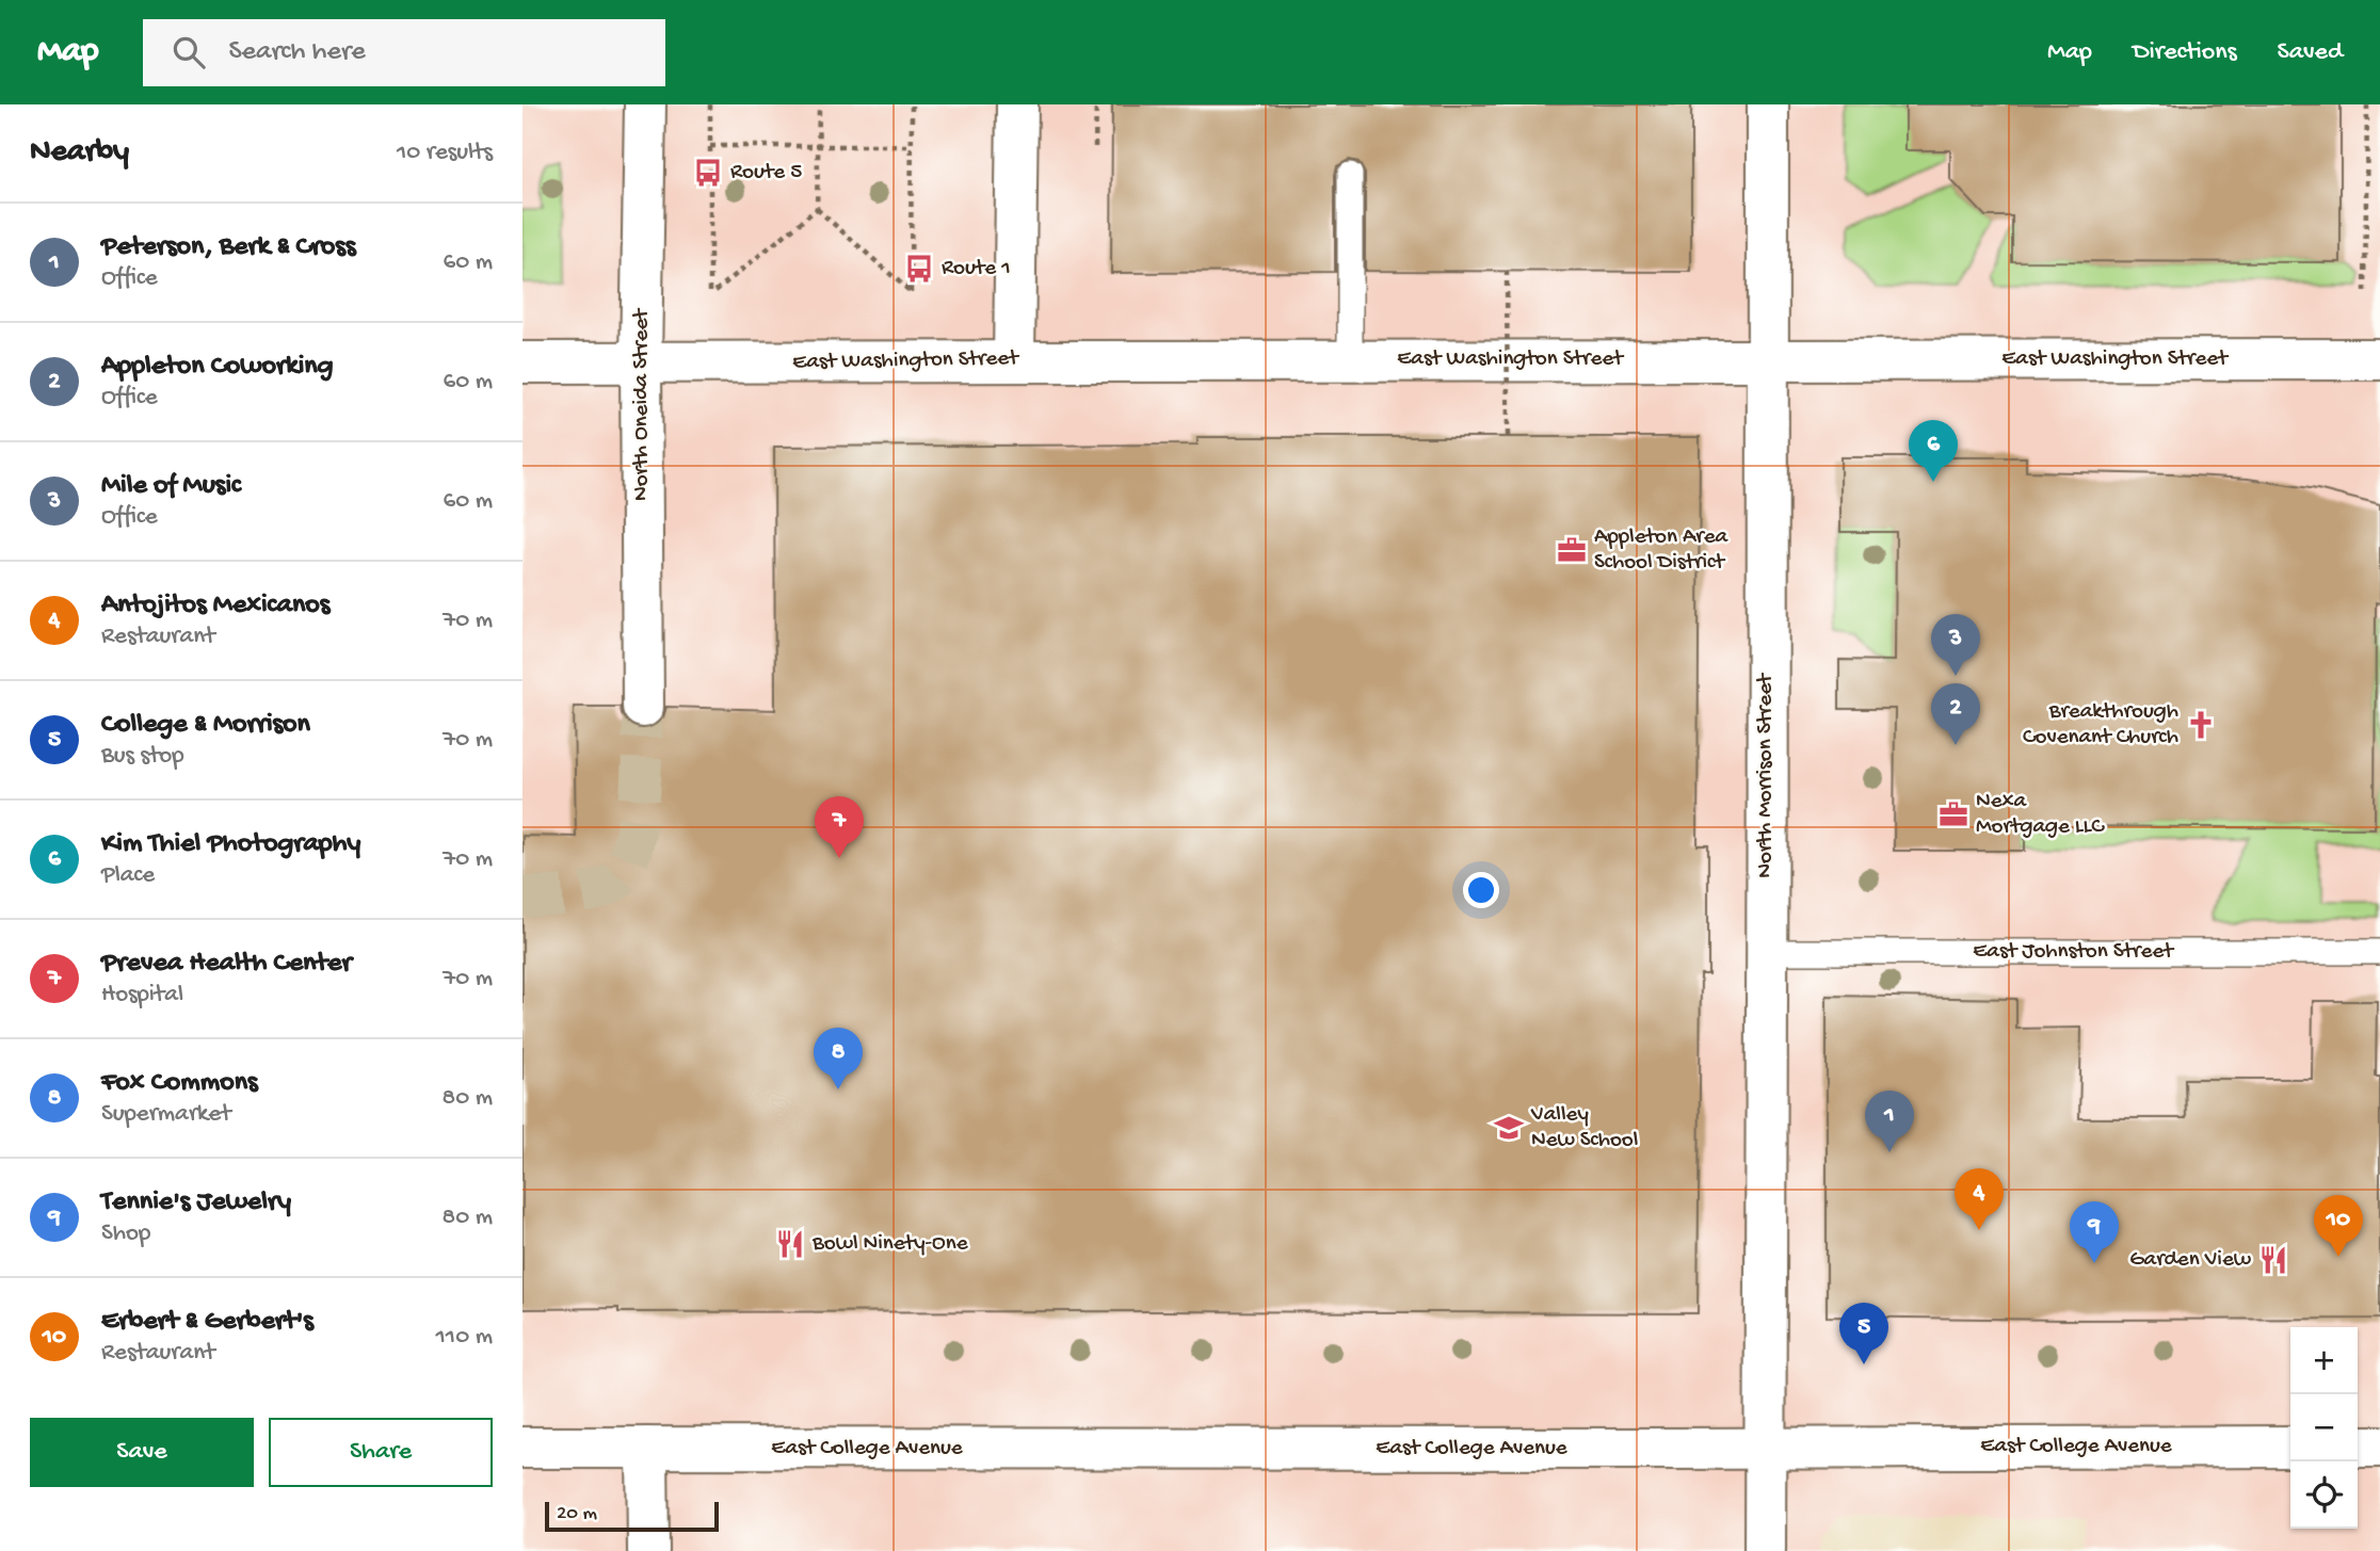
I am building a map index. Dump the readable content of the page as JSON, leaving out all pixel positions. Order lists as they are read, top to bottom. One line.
{"streets":{"main road":["East Washington Street","North Oneida Street","North Morrison Street","East College Avenue"],"lane":["East Johnston Street"]},"crossings":[["East Washington Street","North Oneida Street"],["East Washington Street","North Morrison Street"],["North Morrison Street","East Johnston Street"],["North Morrison Street","East College Avenue"]],"places":{"bus stop":["Route 5","Route 1"],"office":["Appleton Area School District","Nexa Mortgage LLC"],"church":["Breakthrough Covenant Church"],"school or university":["Valley New School"],"restaurant":["Bowl Ninety-One","Garden View"]},"scale_bar":"20 m","page":{"header":"Map","search":"Search here","nav":["Map","Directions","Saved"],"heading":["Nearby","10 results"],"list":[{"mark":"1","name":"Peterson, Berk & Cross","note":"Office","value":"60 m"},{"mark":"2","name":"Appleton Coworking","note":"Office","value":"60 m"},{"mark":"3","name":"Mile of Music","note":"Office","value":"60 m"},{"mark":"4","name":"Antojitos Mexicanos","note":"Restaurant","value":"70 m"},{"mark":"5","name":"College & Morrison","note":"Bus stop","value":"70 m"},{"mark":"6","name":"Kim Thiel Photography","note":"Place","value":"70 m"},{"mark":"7","name":"Prevea Health Center","note":"Hospital","value":"70 m"},{"mark":"8","name":"Fox Commons","note":"Supermarket","value":"80 m"},{"mark":"9","name":"Tennie's Jewelry","note":"Shop","value":"80 m"},{"mark":"10","name":"Erbert & Gerbert's","note":"Restaurant","value":"110 m"}],"pins":["6","3","2","7","8","1","4","10","9","5"],"map_buttons":["+","−"],"buttons":["Save","Share"],"scale":"20 m"}}
